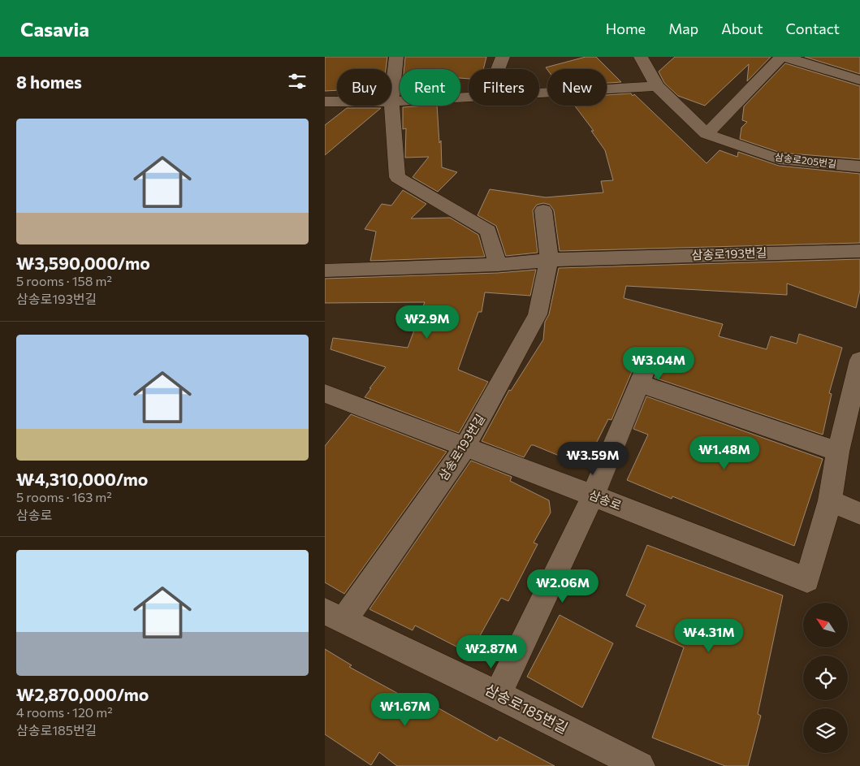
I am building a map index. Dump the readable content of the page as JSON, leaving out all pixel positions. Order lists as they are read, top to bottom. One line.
{"streets":{"street":["삼송로205번길","삼송로193번길","삼송로","삼송로185번길"]},"crossings":[["삼송로193번길","삼송로"],["삼송로193번길","삼송로185번길"]],"north":"top left","page":{"header":"Casavia","nav":["Home","Map","About","Contact"],"heading":"8 homes","chip":["Buy","Rent","Filters","New"],"list":[{"name":"₩3,590,000/mo","note":"5 rooms · 158 m² · 삼송로193번길"},{"name":"₩4,310,000/mo","note":"5 rooms · 163 m² · 삼송로"},{"name":"₩2,870,000/mo","note":"4 rooms · 120 m² · 삼송로185번길"}],"price":["₩2.9M","₩3.04M","₩1.48M","₩3.59M","₩2.06M","₩4.31M","₩2.87M","₩1.67M"]}}
